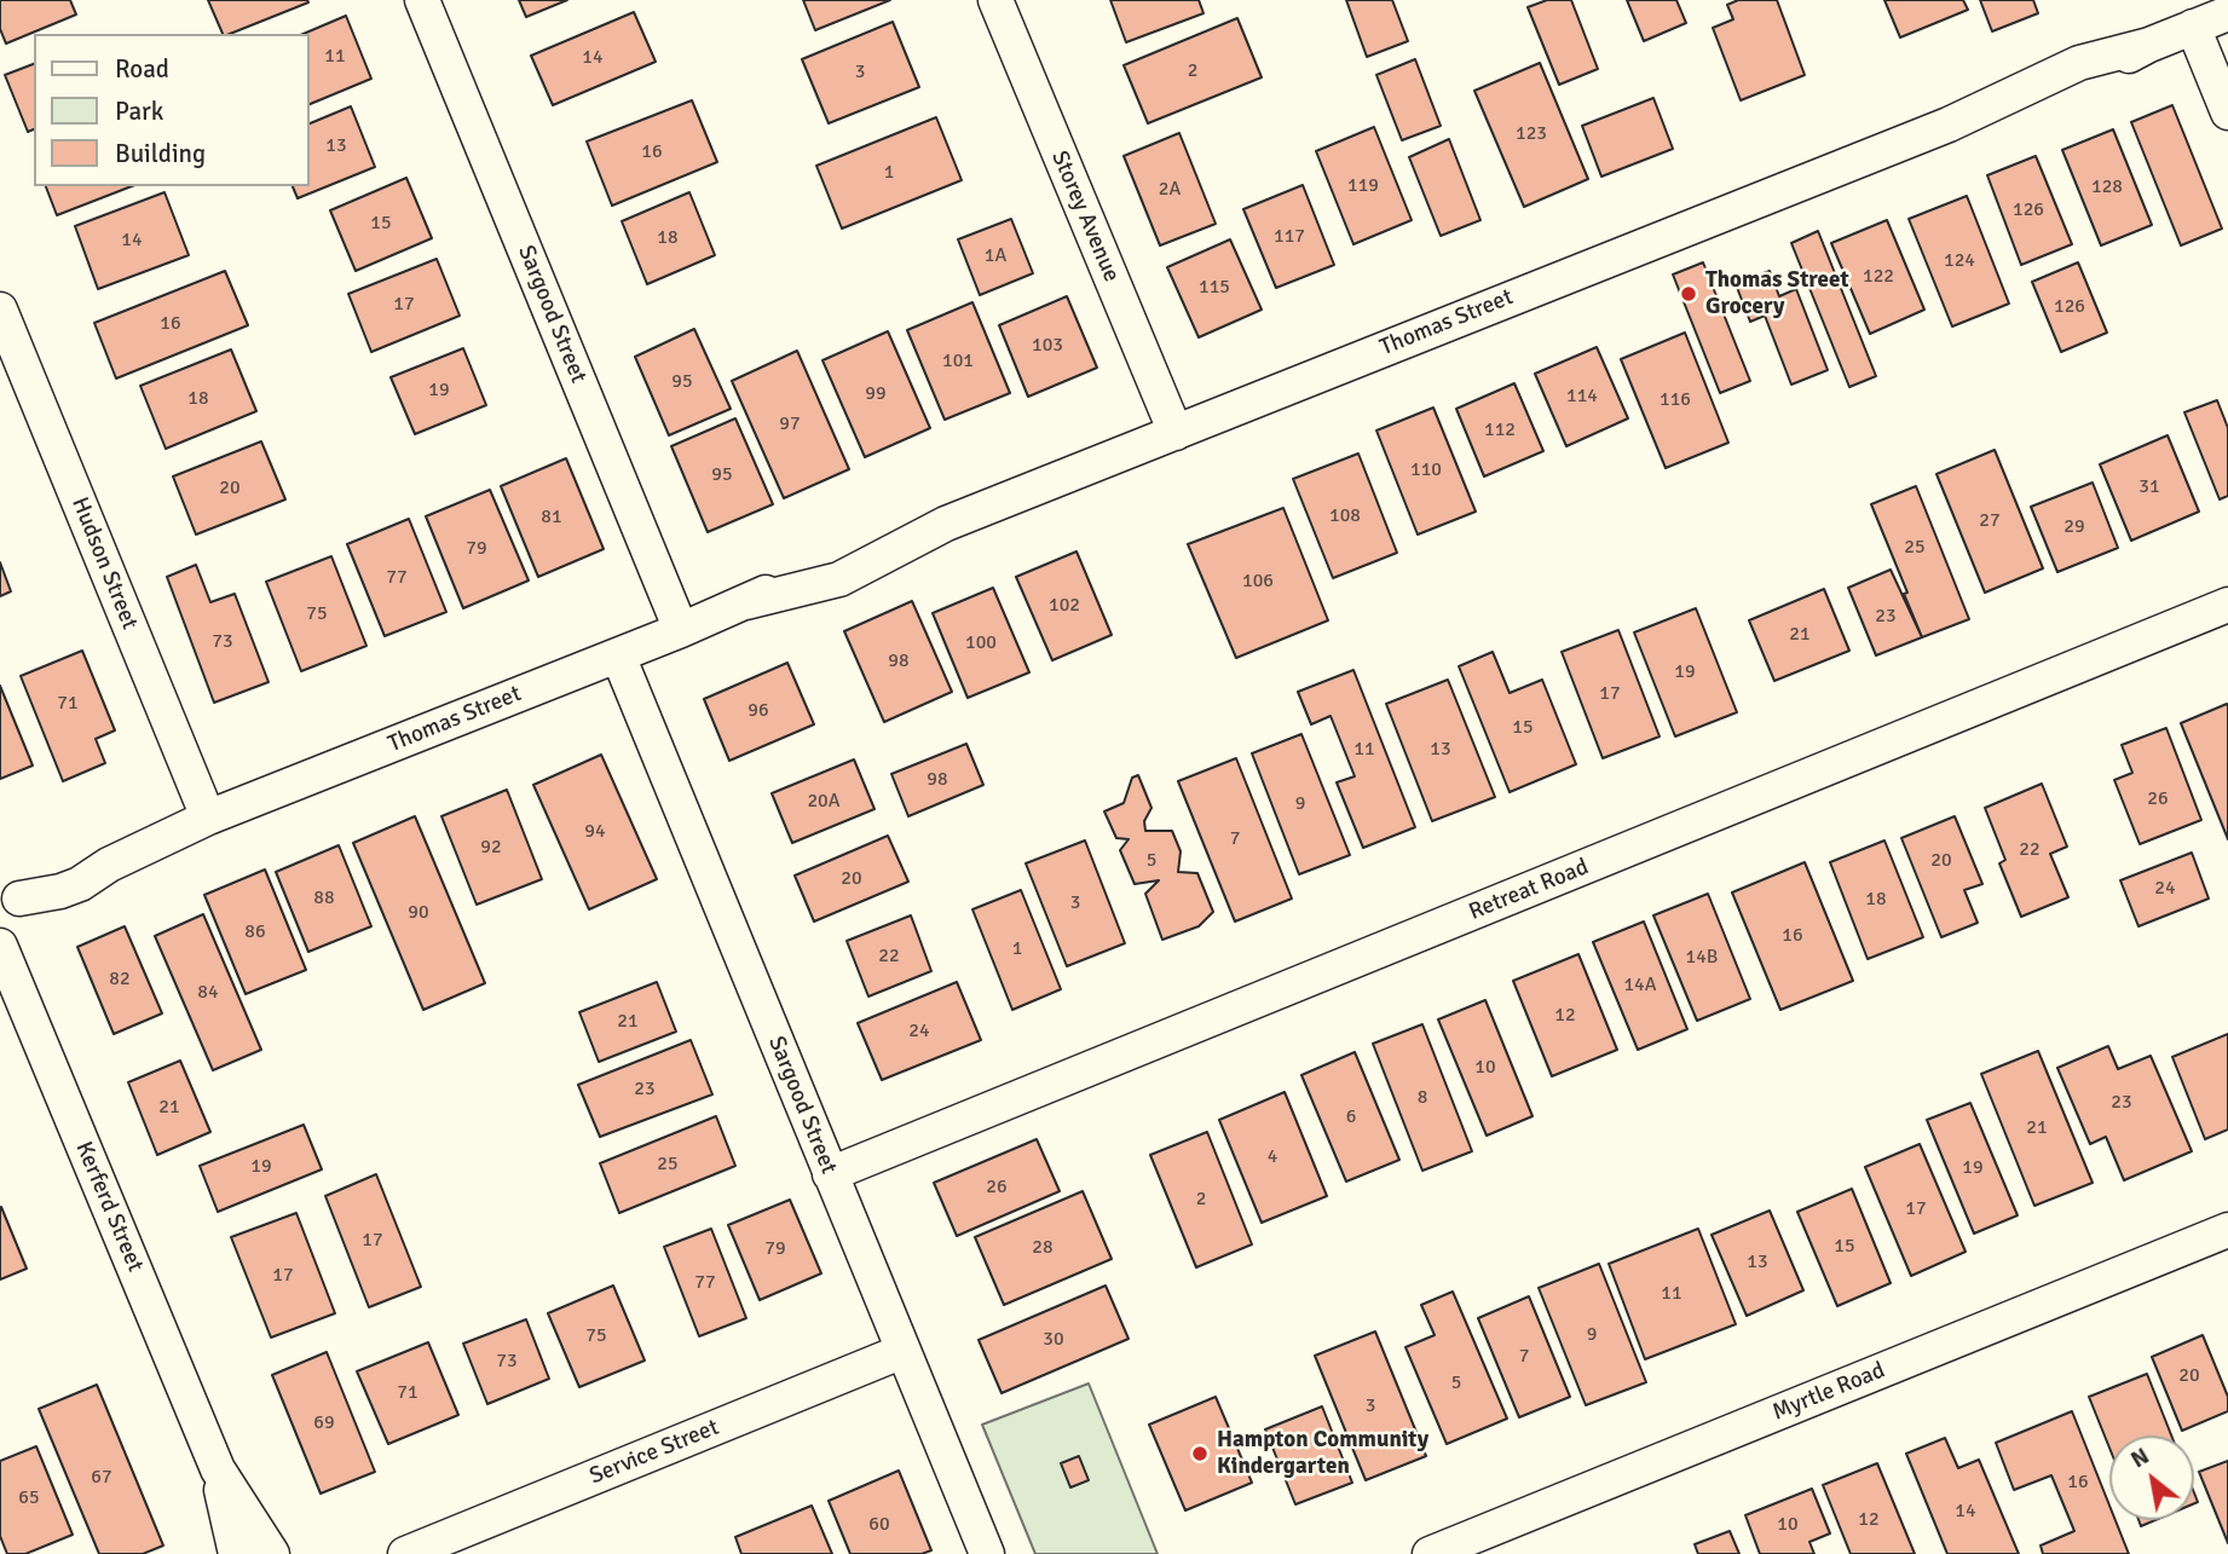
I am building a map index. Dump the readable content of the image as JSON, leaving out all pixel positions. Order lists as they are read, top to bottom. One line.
{"streets":{"street":["Storey Avenue","Sargood Street","Thomas Street","Hudson Street","Retreat Road","Kerferd Street","Myrtle Road","Service Street"]},"crossings":[["Storey Avenue","Thomas Street"],["Sargood Street","Thomas Street"],["Sargood Street","Retreat Road"],["Sargood Street","Service Street"],["Thomas Street","Hudson Street"]],"places":["Thomas Street Grocery","Hampton Community Kindergarten"],"house_numbers":["11","14","2","3","123","13","16","1","119","128","2A","126","15","117","18","14","1A","124","122","115","17","126","16","103","101","95","19","99","114","18","116","97","112","110","95","31","20","108","81","27","29","25","79","77","106","102","75","23","21","73","100","98","19","17","71","96","15","11","13","98","26","20A","9","94","7","92","22","5","20","20","24","88","18","3","90","86","16","1","22","14B","82","14A","84","12","21","24","10","23","8","23","21","6","21","4","25","19","19","26","2","17","17","15","28","79","13","17","77","11","9","75","30","7","73","20","5","71","3","69","67","16","65","14","12","60","10"],"legend":["Road","Park","Building"],"north":"top left"}
